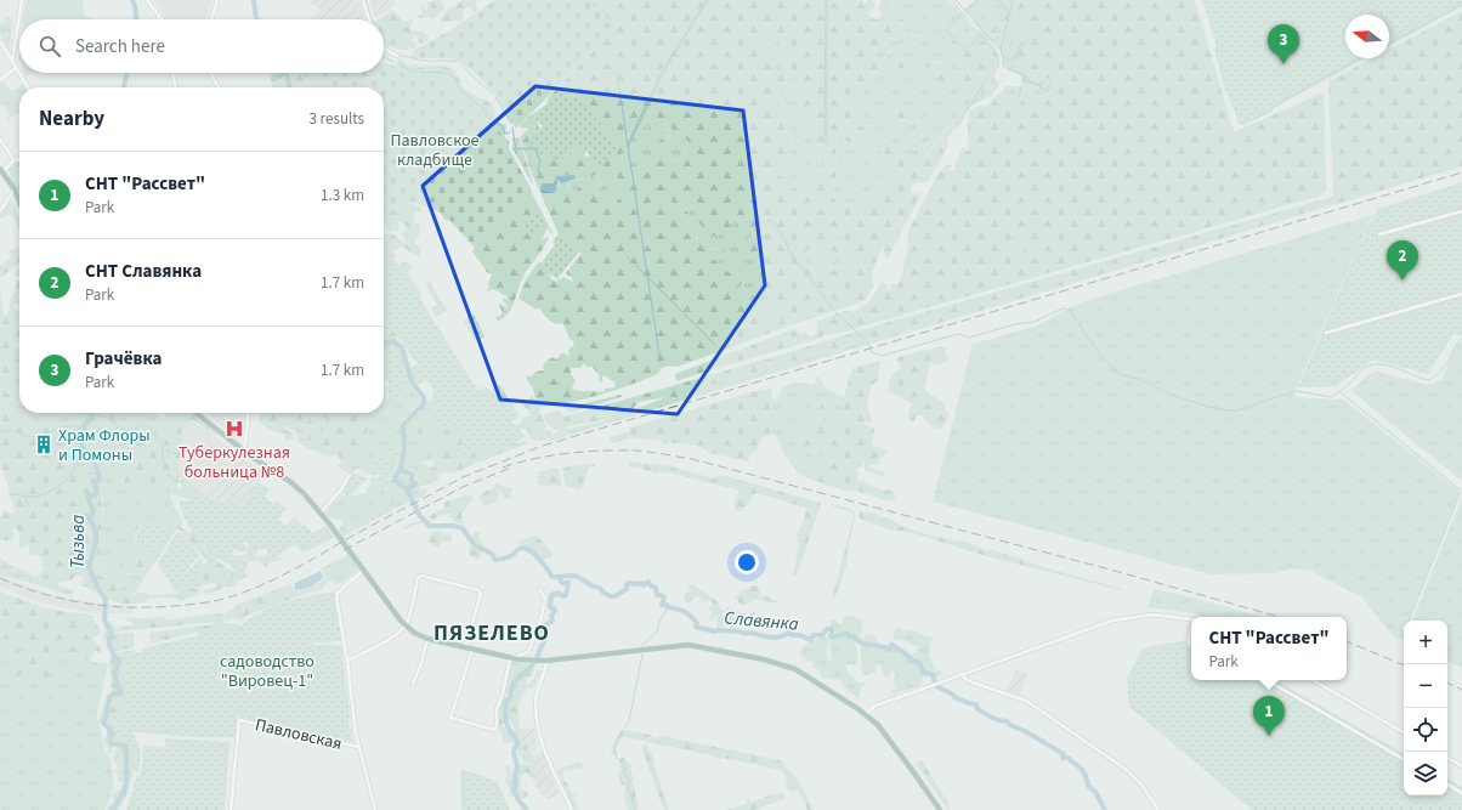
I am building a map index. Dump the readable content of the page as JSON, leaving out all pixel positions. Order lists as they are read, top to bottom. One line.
{"streets":{"street":["Павловская"]},"districts":["ПЯЗЕЛЕВО"],"water":["Тызьва","Славянка"],"parks":["Павловское кладбище","садоводство \"Вировец-1\""],"places":{"hospital":["Туберкулезная больница №8"],"building":["Храм Флоры и Помоны"]},"north":"left","page":{"search":"Search here","pins":["3","2","1"],"heading":["Nearby","3 results"],"list":[{"mark":"1","name":"СНТ \"Рассвет\"","note":"Park","value":"1.3 km"},{"mark":"2","name":"СНТ Славянка","note":"Park","value":"1.7 km"},{"mark":"3","name":"Грачёвка","note":"Park","value":"1.7 km"}],"popup":["СНТ \"Рассвет\"","Park"],"map_buttons":["+","−"]}}
